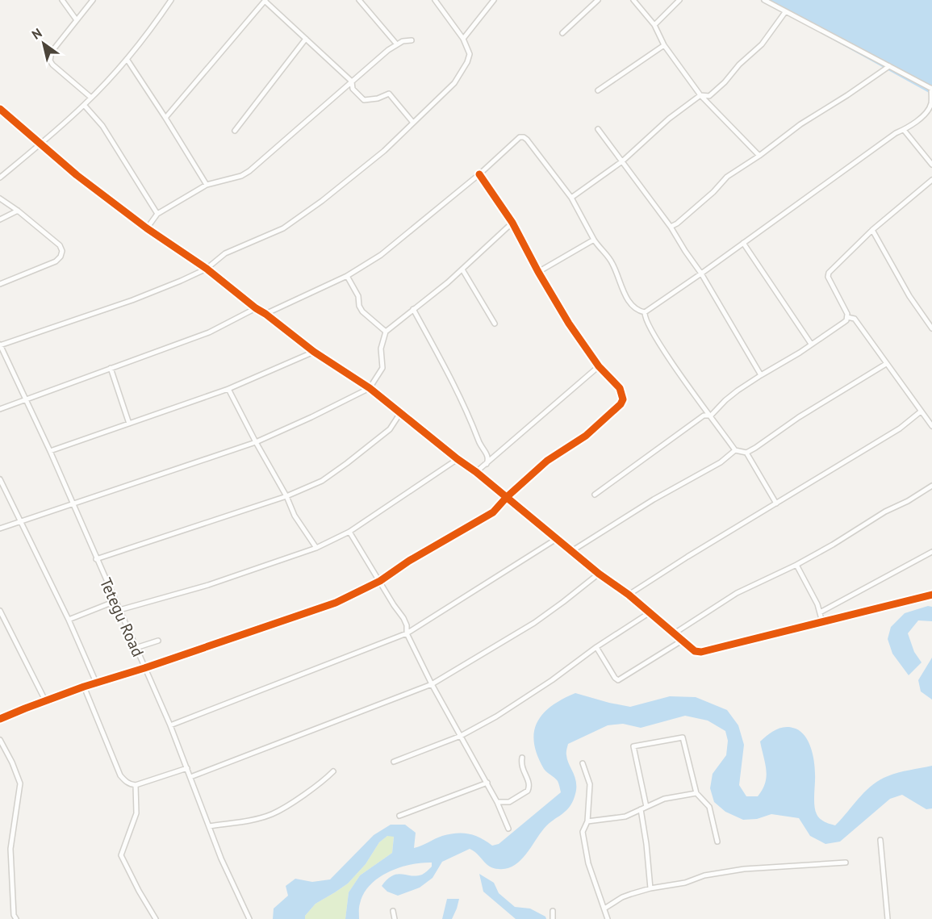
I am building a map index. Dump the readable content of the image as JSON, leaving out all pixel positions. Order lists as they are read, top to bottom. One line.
{"streets":{"street":["Tetegu Road"]},"north":"top left"}
